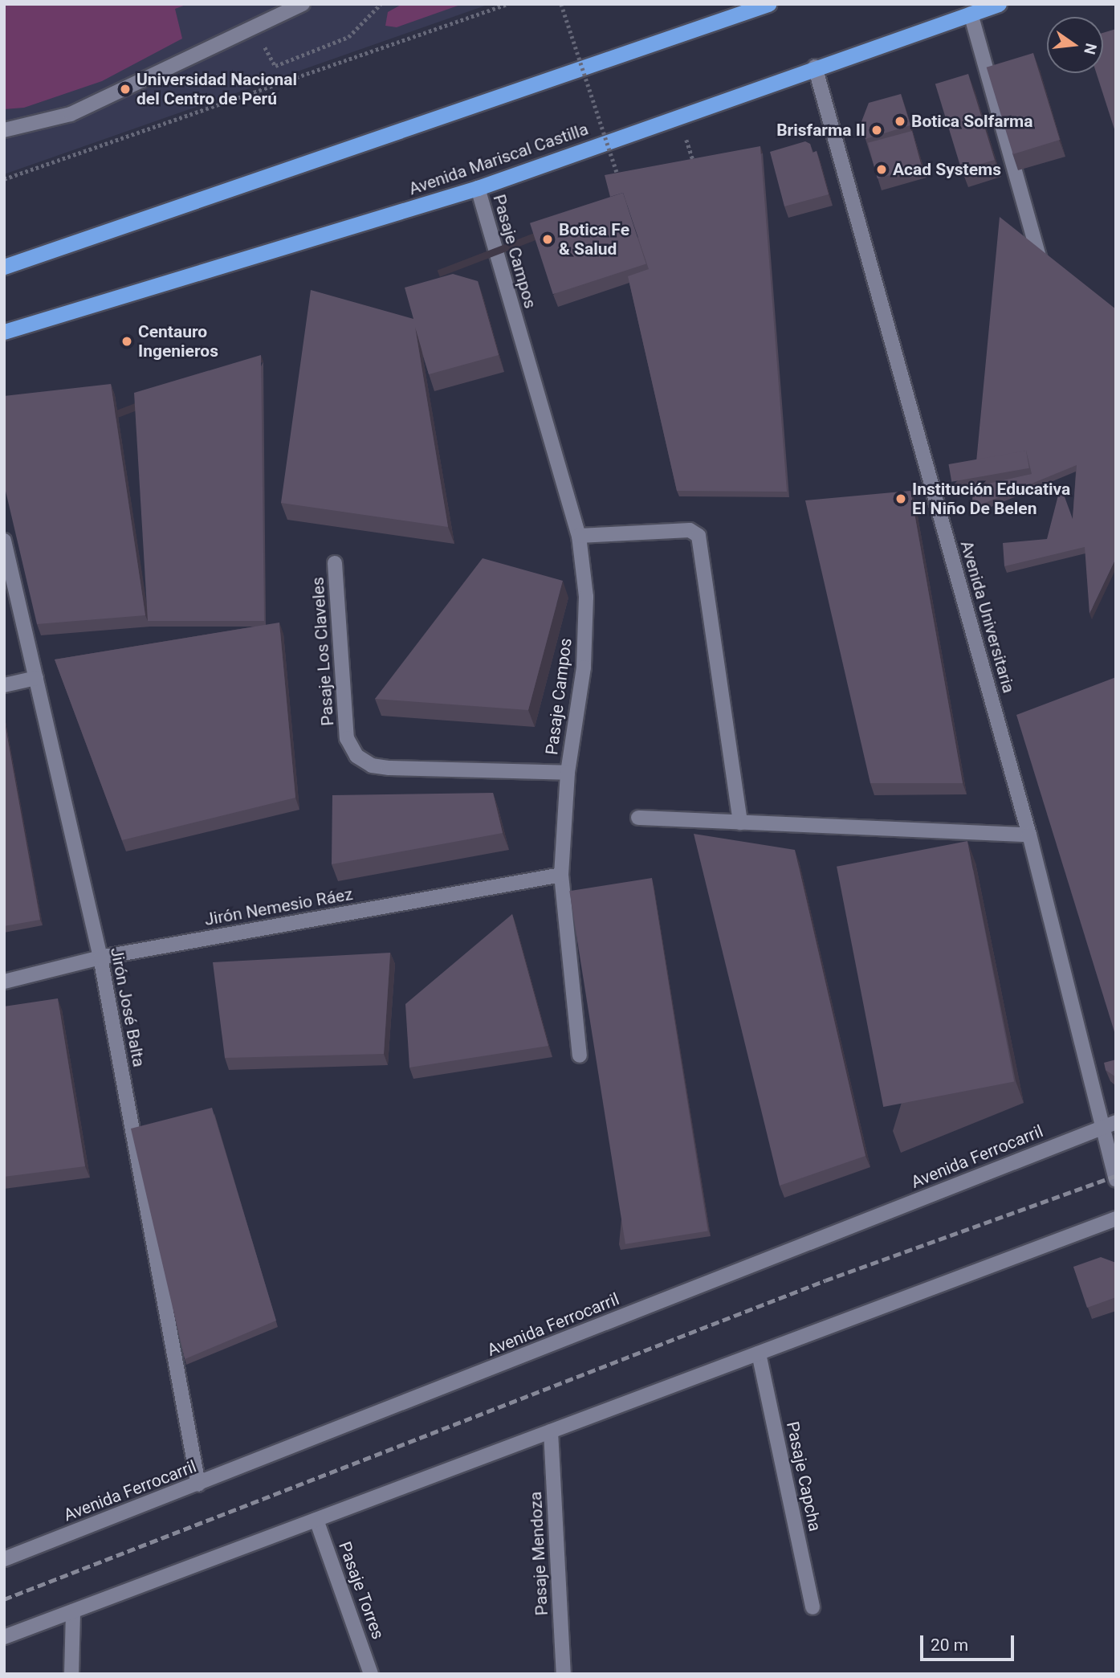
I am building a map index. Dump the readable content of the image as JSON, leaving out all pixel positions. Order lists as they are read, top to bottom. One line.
{"streets":{"highway":["Avenida Mariscal Castilla"],"street":["Pasaje Campos","Avenida Universitaria","Pasaje Los Claveles","Jirón Nemesio Ráez","Jirón José Balta","Avenida Ferrocarril","Pasaje Capcha","Pasaje Mendoza","Pasaje Torres"]},"crossings":[["Avenida Mariscal Castilla","Pasaje Campos"],["Avenida Mariscal Castilla","Avenida Universitaria"],["Pasaje Campos","Pasaje Los Claveles"],["Pasaje Campos","Jirón Nemesio Ráez"],["Avenida Universitaria","Avenida Ferrocarril"],["Jirón Nemesio Ráez","Jirón José Balta"],["Jirón José Balta","Avenida Ferrocarril"]],"places":["Universidad Nacional del Centro de Perú","Botica Solfarma","Brisfarma II","Acad Systems","Botica Fe & Salud","Centauro Ingenieros","Institución Educativa El Niño De Belen"],"scale_bar":"20 m","north":"right"}
